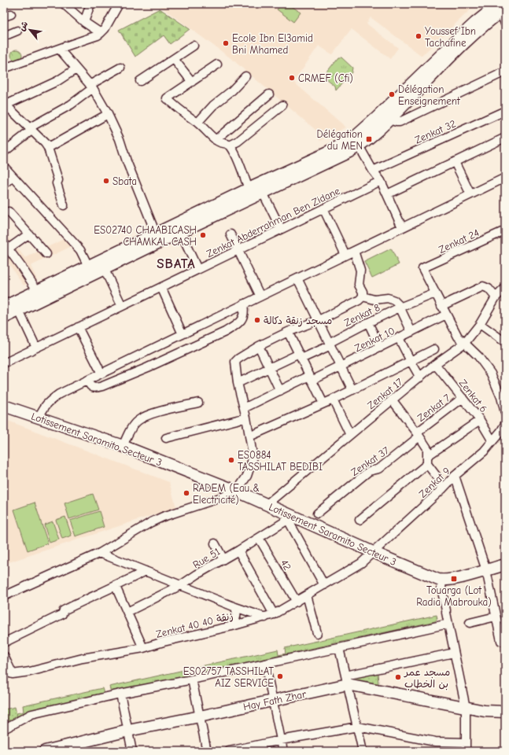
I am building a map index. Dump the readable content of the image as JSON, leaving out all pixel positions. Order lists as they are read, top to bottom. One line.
{"streets":{"main road":["Lotissement Saramito Secteur 3","Hay Fath Zhar"],"street":["Zenkat 32","Zenkat Abderrahman Ben Zidane","Zenkat 24","Zenkat 8","Zenkat 10","Zenkat 17","Zenkat 6","Zenkat 7","Zenkat 37","Zenkat 9","Rue 51","42","Zenkat 40 زنقة 40"]},"crossings":[["Zenkat 24","Zenkat 8"],["Zenkat 17","Zenkat 6"],["Zenkat 17","Lotissement Saramito Secteur 3"],["Zenkat 6","Zenkat 7"],["Zenkat 6","Zenkat 9"],["Zenkat 7","Zenkat 37"],["Lotissement Saramito Secteur 3","Zenkat 9"],["Lotissement Saramito Secteur 3","Rue 51"],["Lotissement Saramito Secteur 3","Zenkat 40 زنقة 40"],["Zenkat 9","Zenkat 40 زنقة 40"],["Rue 51","42"],["42","Zenkat 40 زنقة 40"]],"districts":["SBATA"],"places":{"other":["Youssef Ibn Tachafine","Ecole Ibn El3amid Bni Mhamed","CRMEF (Cfi)","Délégation Enseignement","Sbata","ES02740 CHAABICASH CHAMKAL CASH","مسجد زنقة دكالة","ES0884 TASSHILAT BEDIBI","RADEM (Eau & Electricité)","ES02757 TASSHILAT AIZ SERVICE","مسجد عمر بن الخطاب"],"transit":["Délégation du MEN","Touarga (Lot Radia Mabrouka)"]},"north":"top left"}
